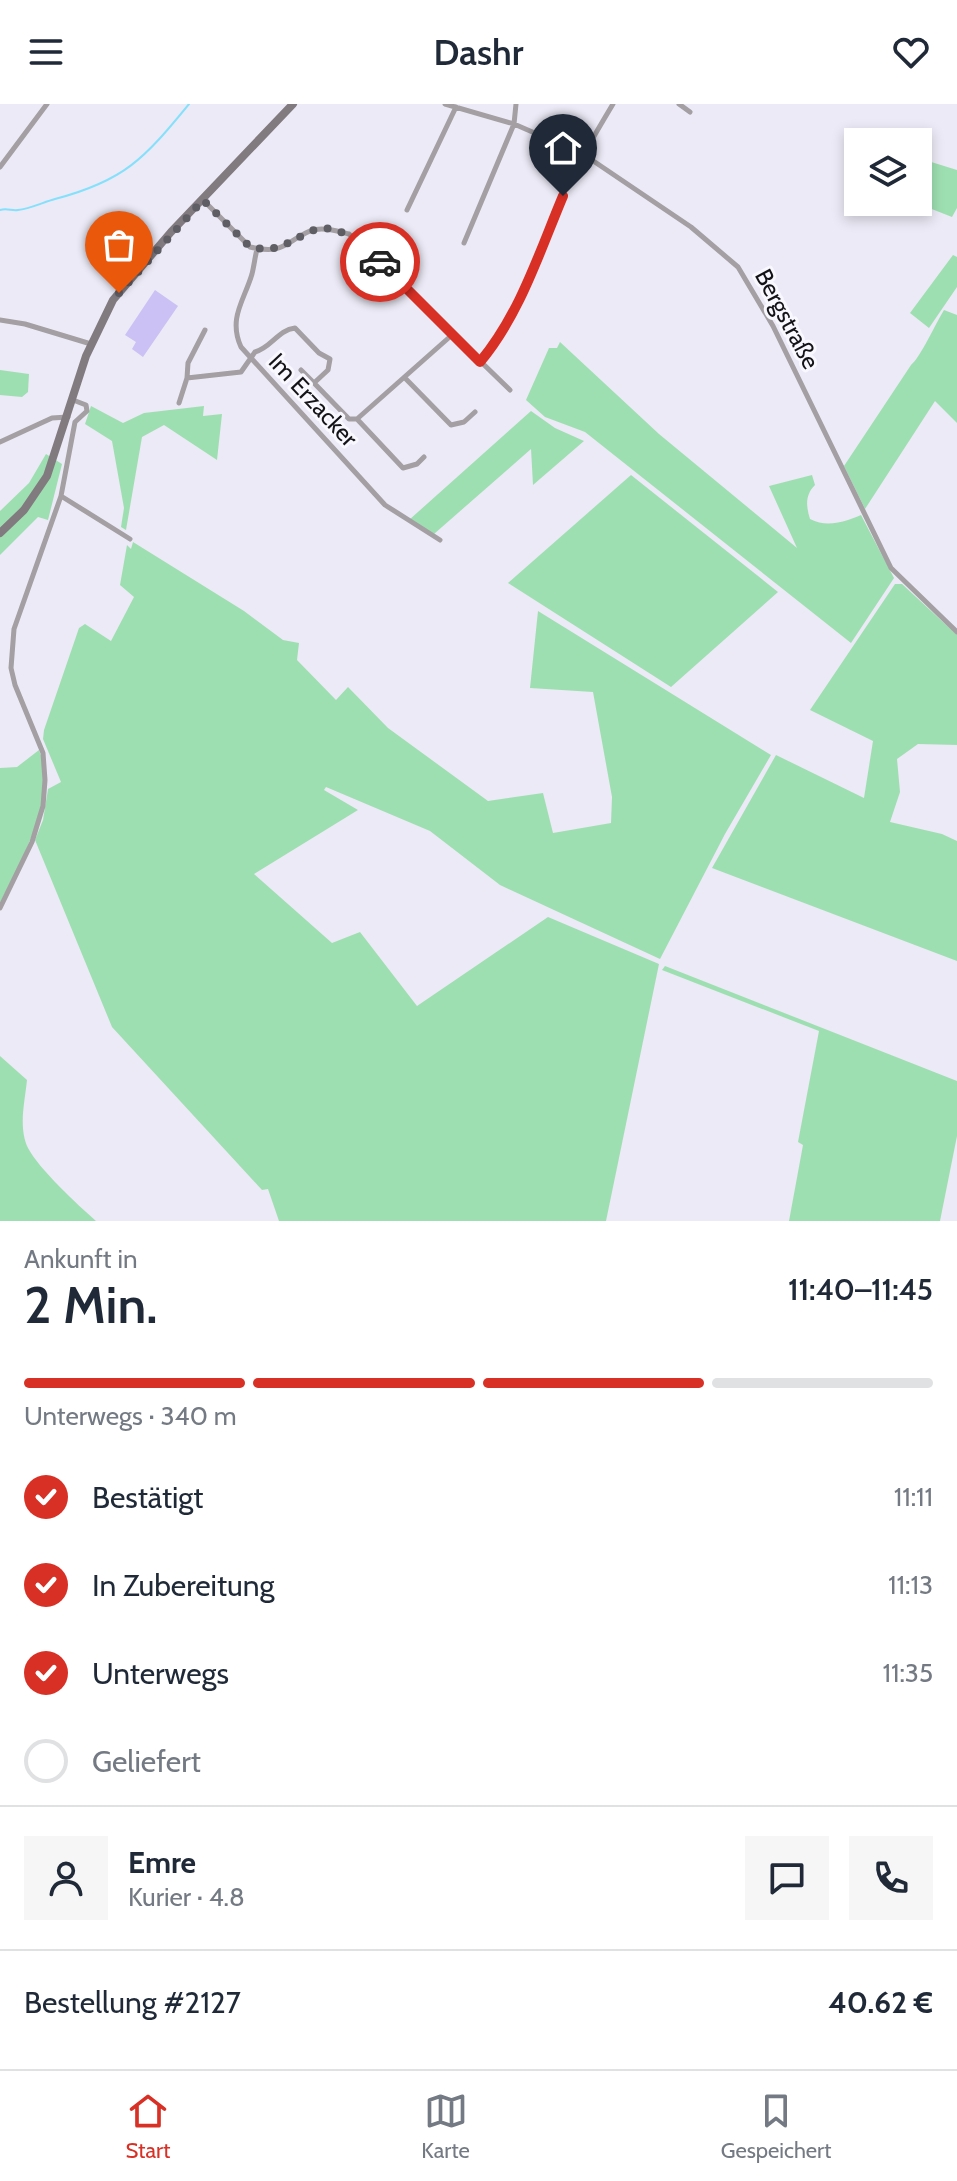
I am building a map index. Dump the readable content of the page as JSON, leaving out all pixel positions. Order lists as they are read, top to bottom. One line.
{"streets":{"street":["Bergstraße","Im Erzacker"]},"page":{"header":"Dashr","heading":["2 Min.","Ankunft in","11:40–11:45"],"panel":["Emre","Kurier · 4.8","Bestellung #2127","40.62 €"],"bar":"Unterwegs · 340 m","list":[["Bestätigt","11:11"],["In Zubereitung","11:13"],["Unterwegs","11:35"],"Geliefert"],"tabs":["Start","Karte","Gespeichert"]}}
